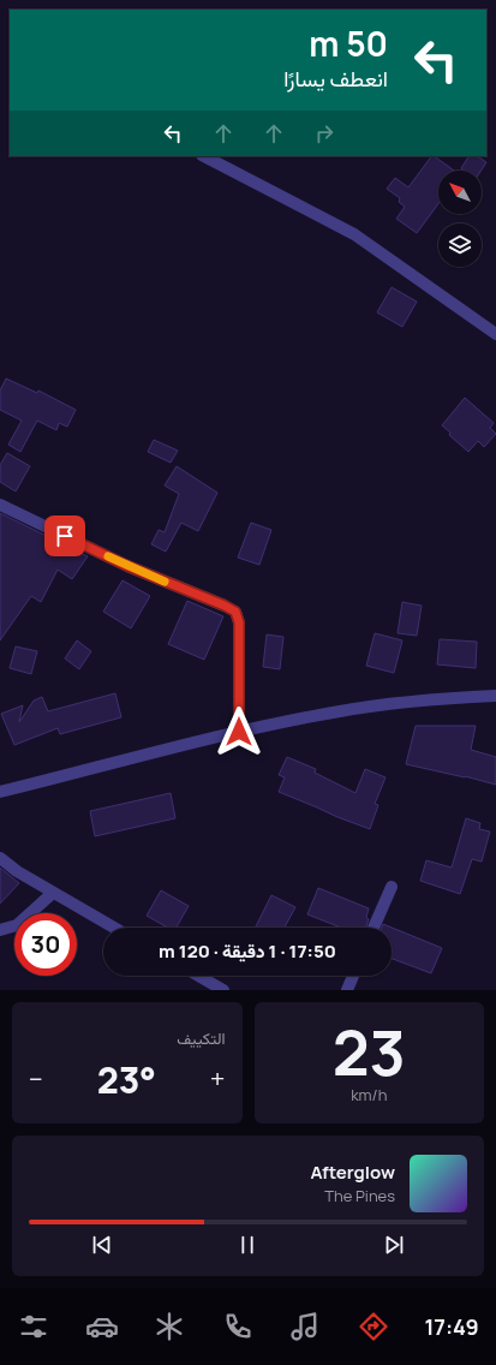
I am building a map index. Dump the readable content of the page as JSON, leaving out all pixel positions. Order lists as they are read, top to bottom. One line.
{"north":"top left","page":{"turn":["50 m","انعطف يسارًا"],"limit":"30","trip":"17:50 · 1 دقيقة · 120 m","tile":[["23","km/h"],"التكييف"],"heat":["−","23°","+"],"song":["Afterglow","The Pines"],"tabs":"17:49"}}
